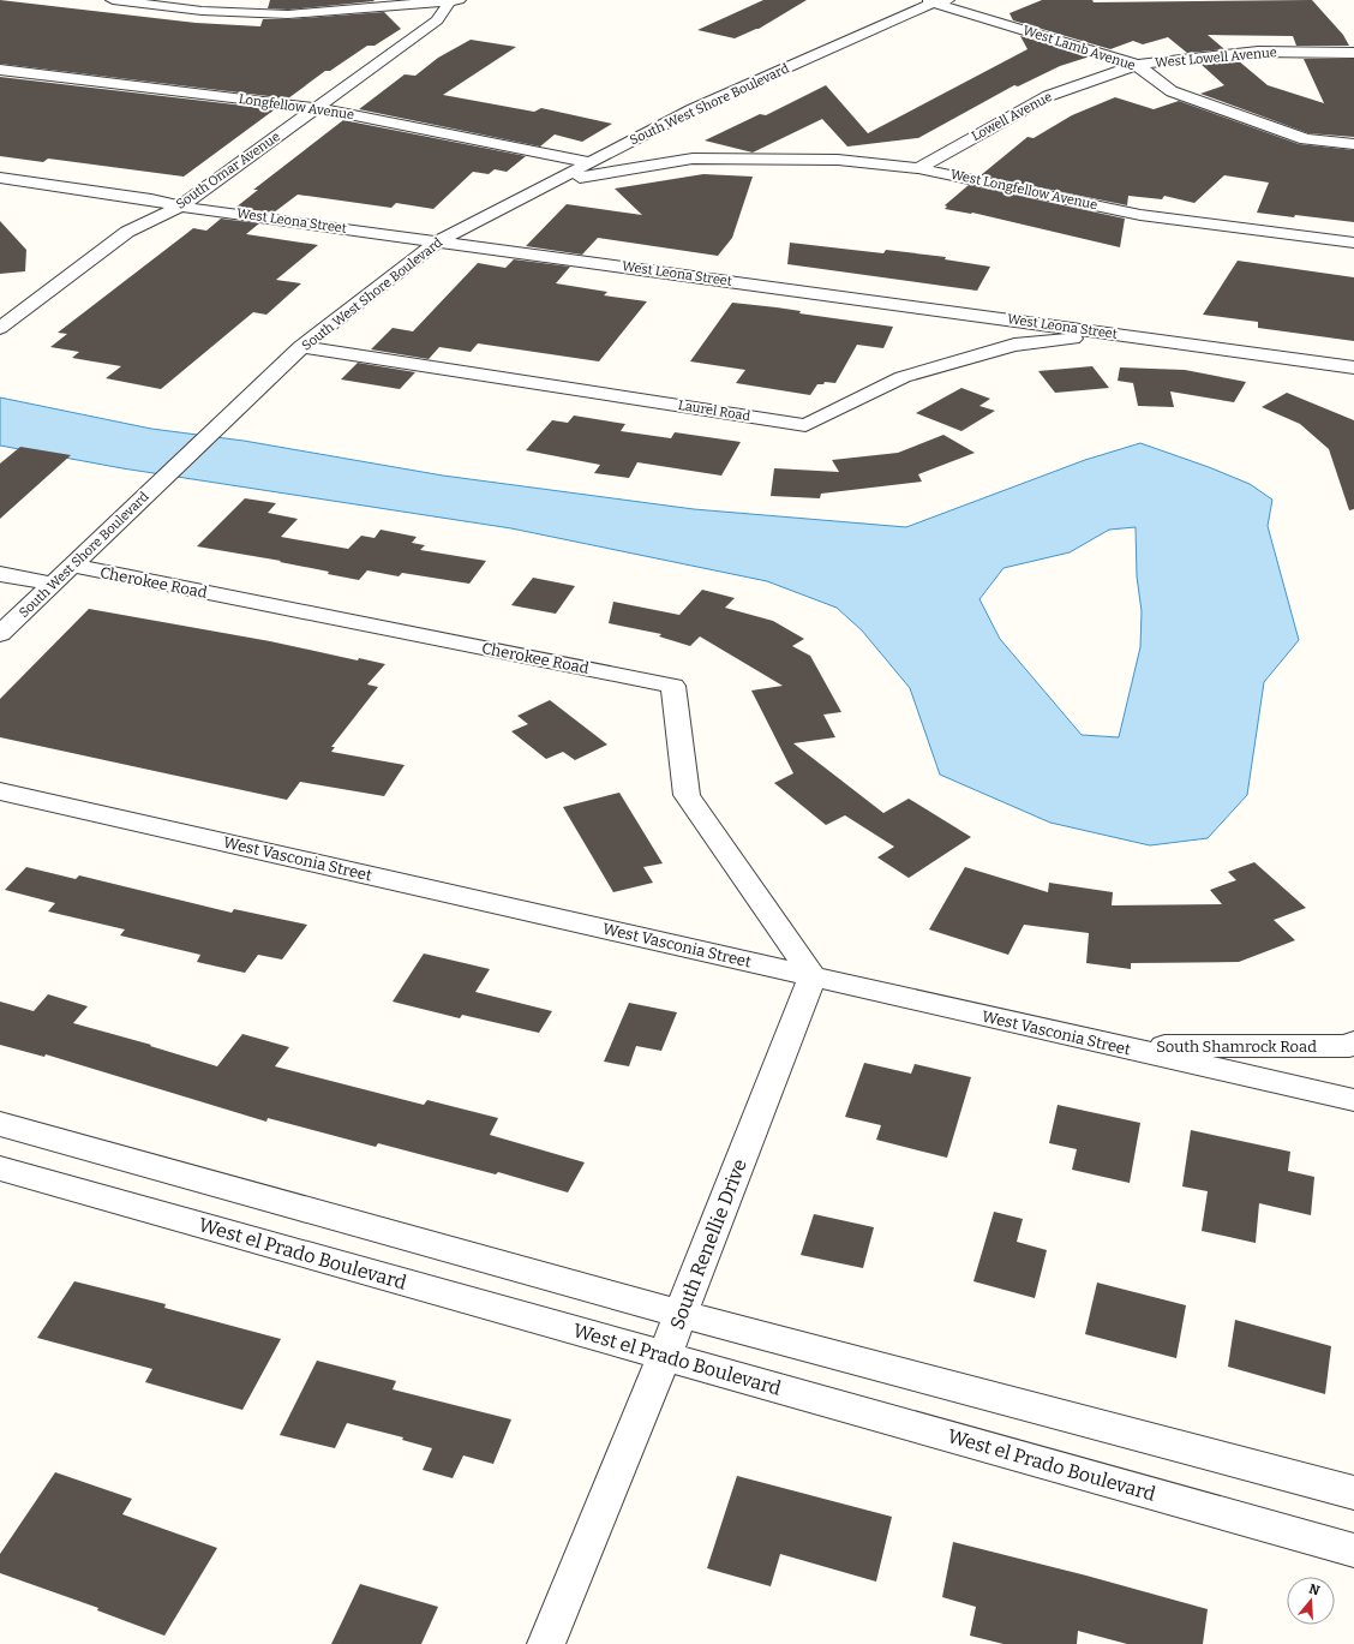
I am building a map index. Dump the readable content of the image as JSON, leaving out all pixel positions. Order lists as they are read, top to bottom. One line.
{"streets":{"street":["West Lamb Avenue","West Lowell Avenue","South West Shore Boulevard","Longfellow Avenue","Lowell Avenue","South Omar Avenue","West Longfellow Avenue","West Leona Street","Laurel Road","Cherokee Road","West Vasconia Street","South Shamrock Road","South Renellie Drive","West el Prado Boulevard"]},"crossings":[["West Lamb Avenue","West Lowell Avenue"],["West Lamb Avenue","South West Shore Boulevard"],["West Lamb Avenue","Lowell Avenue"],["West Lowell Avenue","Lowell Avenue"],["South West Shore Boulevard","Longfellow Avenue"],["South West Shore Boulevard","West Longfellow Avenue"],["South West Shore Boulevard","West Leona Street"],["South West Shore Boulevard","Laurel Road"],["South West Shore Boulevard","Cherokee Road"],["Longfellow Avenue","South Omar Avenue"],["Lowell Avenue","West Longfellow Avenue"],["South Omar Avenue","West Leona Street"],["West Leona Street","Laurel Road"],["Cherokee Road","West Vasconia Street"],["Cherokee Road","South Renellie Drive"],["West Vasconia Street","South Shamrock Road"],["West Vasconia Street","South Renellie Drive"],["South Renellie Drive","West el Prado Boulevard"]],"north":"top"}
